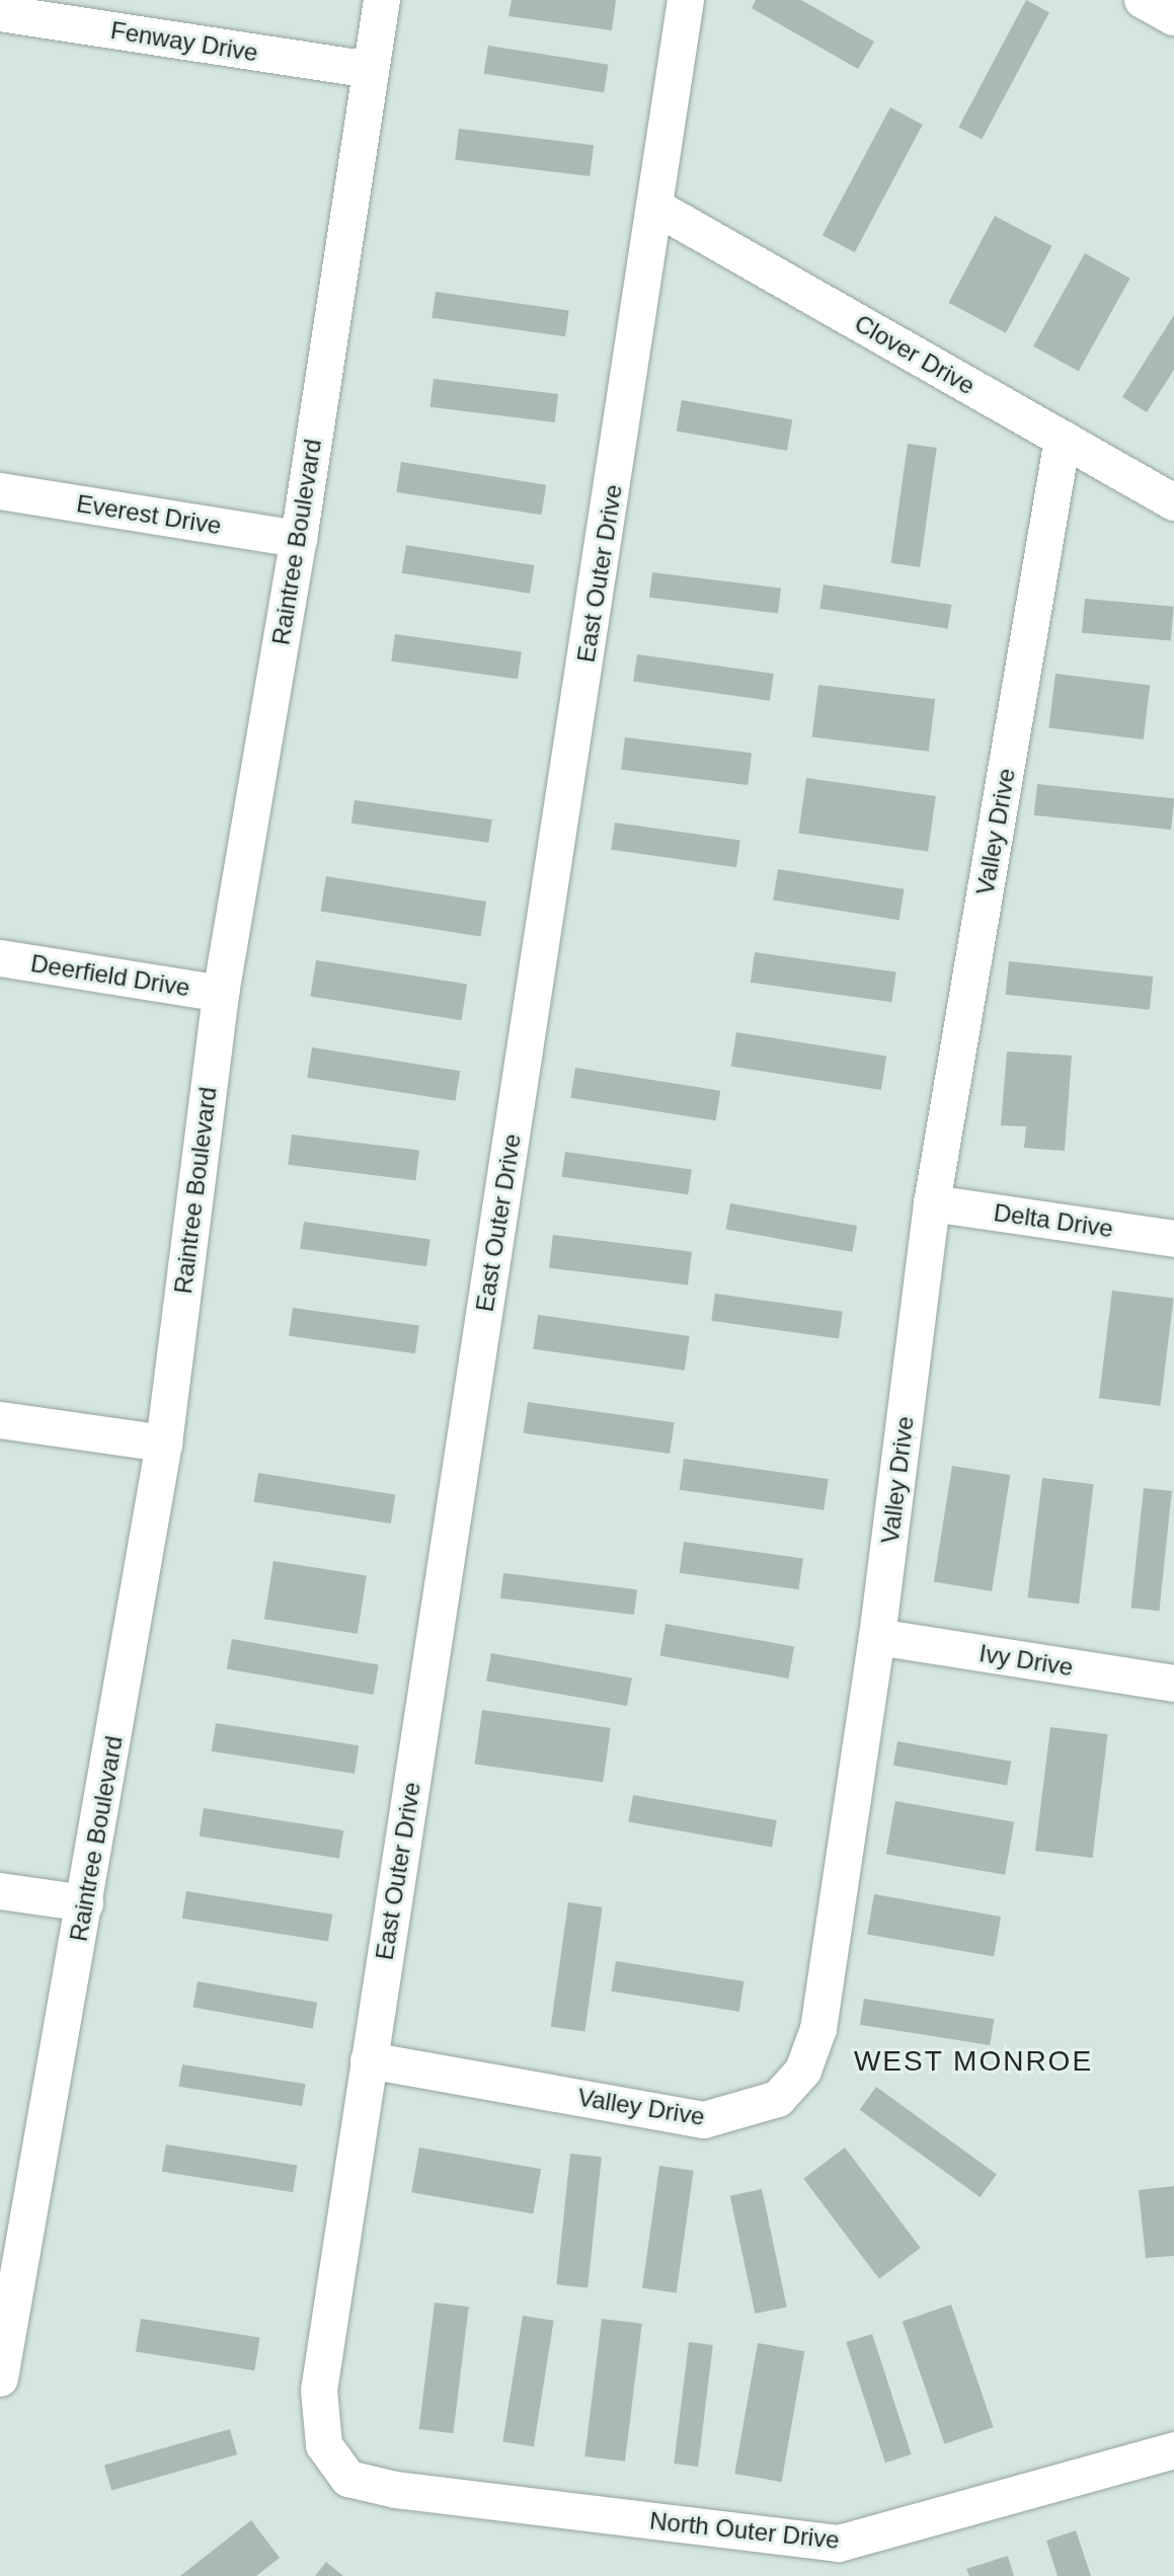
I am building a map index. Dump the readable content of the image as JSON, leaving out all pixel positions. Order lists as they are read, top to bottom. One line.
{"streets":{"street":["Fenway Drive","Clover Drive","Everest Drive","Raintree Boulevard","East Outer Drive","Valley Drive","Deerfield Drive","Delta Drive","Ivy Drive","North Outer Drive"]},"crossings":[["Fenway Drive","Raintree Boulevard"],["Clover Drive","East Outer Drive"],["Clover Drive","Valley Drive"],["Everest Drive","Raintree Boulevard"],["Raintree Boulevard","Deerfield Drive"],["East Outer Drive","Valley Drive"],["East Outer Drive","North Outer Drive"],["Valley Drive","Delta Drive"],["Valley Drive","Ivy Drive"]],"districts":["WEST MONROE"]}
